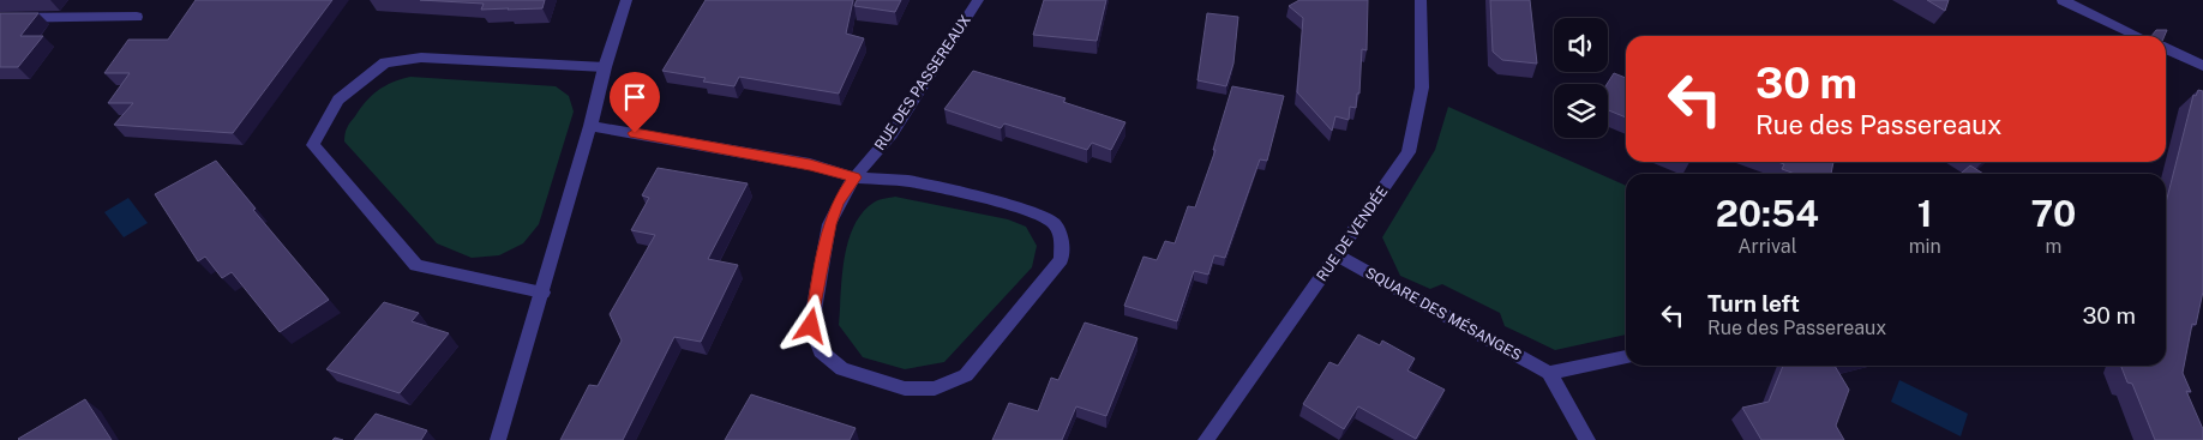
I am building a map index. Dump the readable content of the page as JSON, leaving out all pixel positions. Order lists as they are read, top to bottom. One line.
{"streets":{"street":["RUE DES PASSEREAUX","RUE DE VENDÉE","SQUARE DES MÉSANGES"]},"crossings":[["RUE DE VENDÉE","SQUARE DES MÉSANGES"]],"page":{"turn":["30 m","Rue des Passereaux"],"eta":["20:54","Arrival","1","min","70","m"],"list":[{"name":"Turn left","note":"Rue des Passereaux","value":"30 m"}]}}
